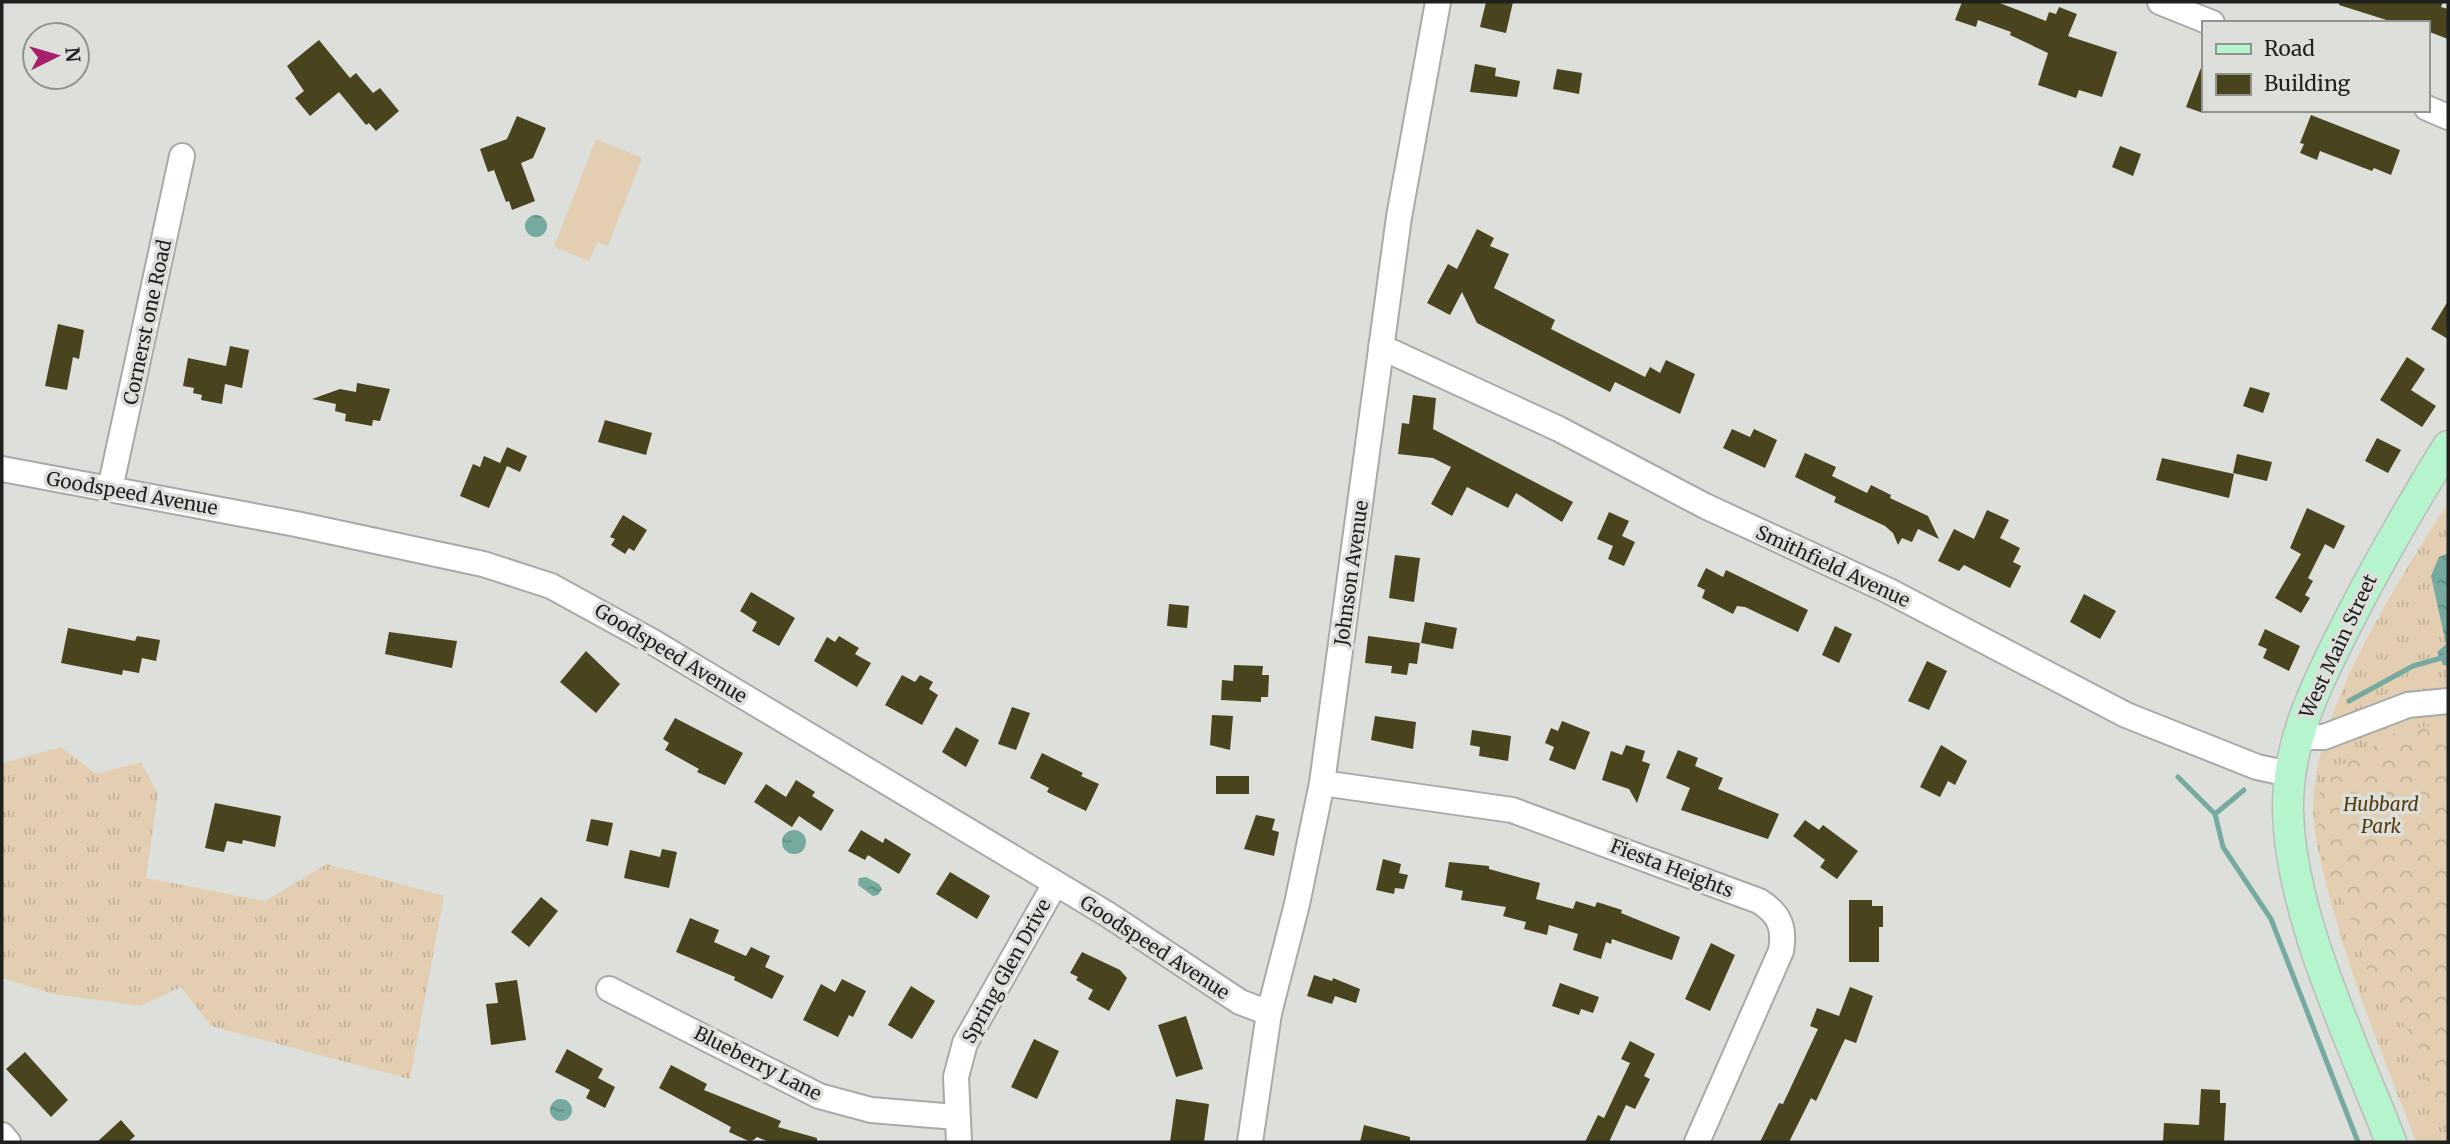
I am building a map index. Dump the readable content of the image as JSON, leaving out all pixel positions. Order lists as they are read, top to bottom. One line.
{"streets":{"main road":["West Main Street"],"street":["Cornerst one Road","Goodspeed Avenue","Smithfield Avenue","Johnson Avenue","Fiesta Heights","Spring Glen Drive","Blueberry Lane"]},"crossings":[["Cornerst one Road","Goodspeed Avenue"],["Goodspeed Avenue","Johnson Avenue"],["Goodspeed Avenue","Spring Glen Drive"],["Smithfield Avenue","Johnson Avenue"],["Smithfield Avenue","West Main Street"],["Johnson Avenue","Fiesta Heights"],["Spring Glen Drive","Blueberry Lane"]],"parks":["Hubbard Park"],"legend":["Road","Building"],"north":"right"}
